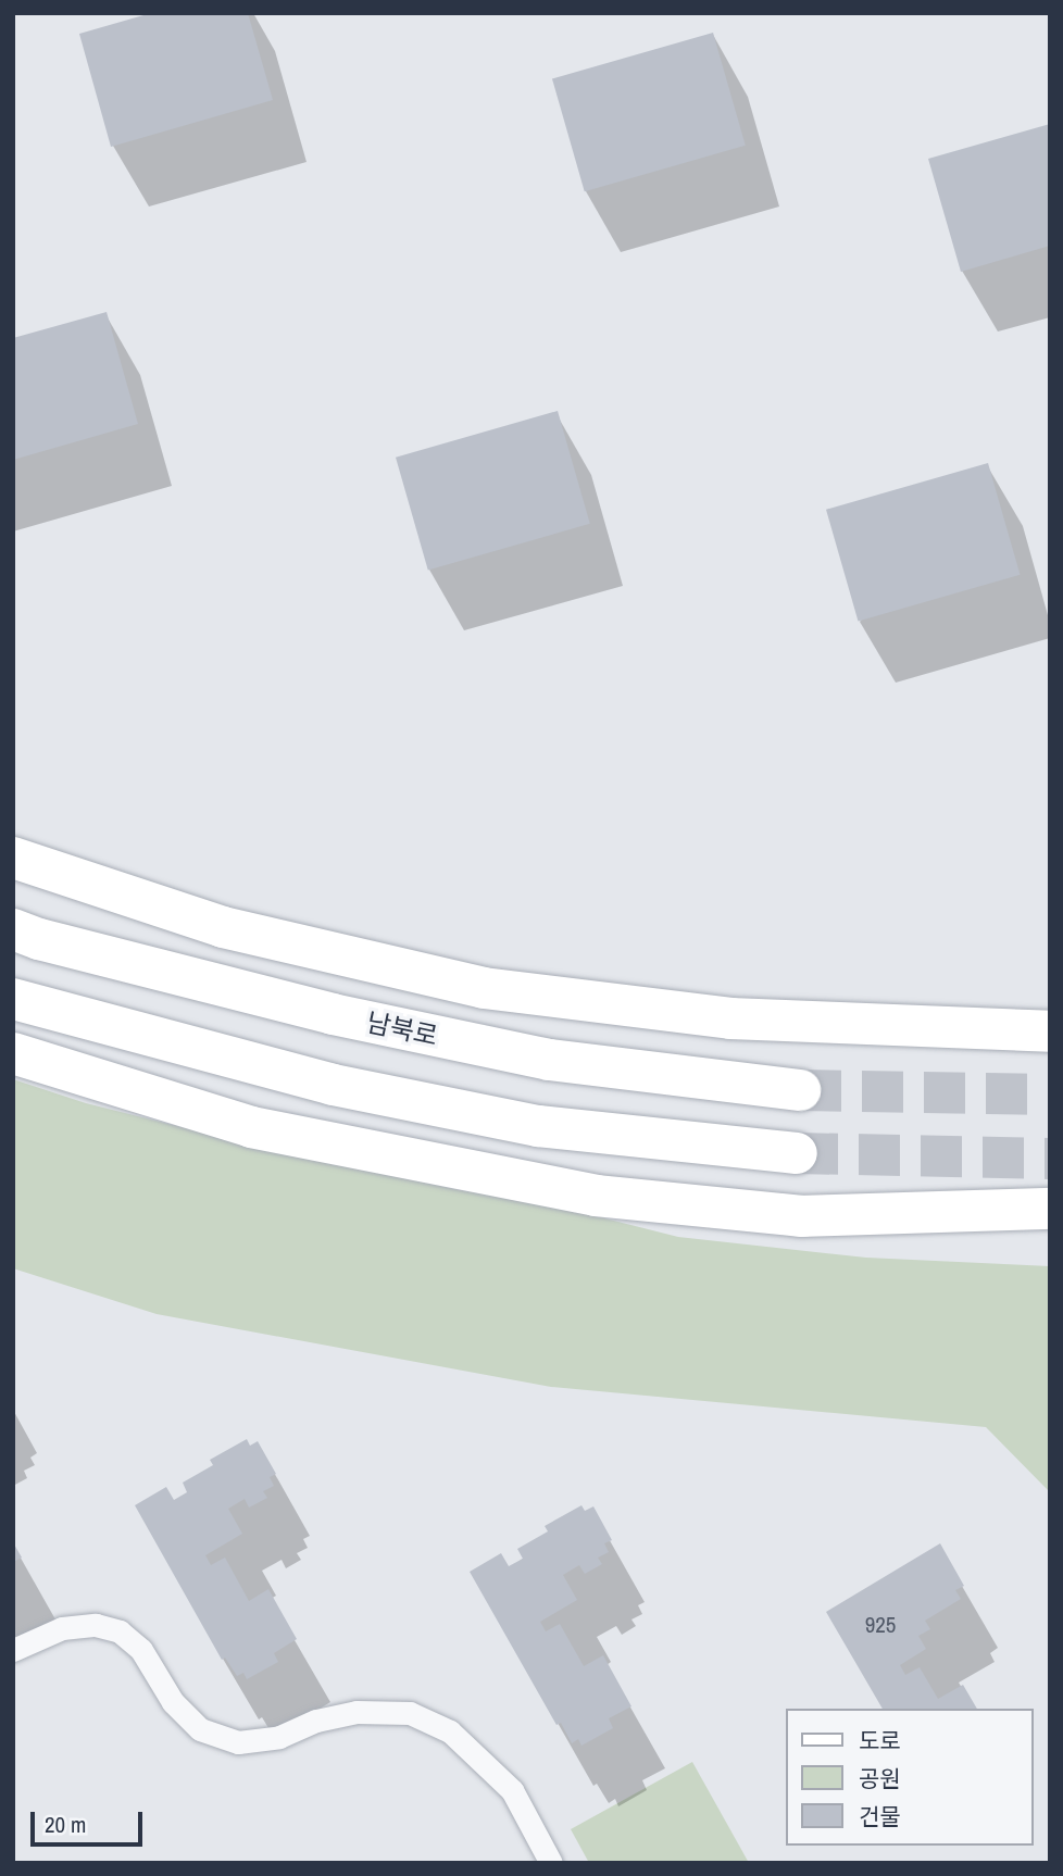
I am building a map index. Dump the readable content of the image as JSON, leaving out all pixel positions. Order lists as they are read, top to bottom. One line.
{"streets":{"main road":["남북로"]},"house_numbers":["925"],"legend":["도로","공원","건물"],"scale_bar":"20 m"}
